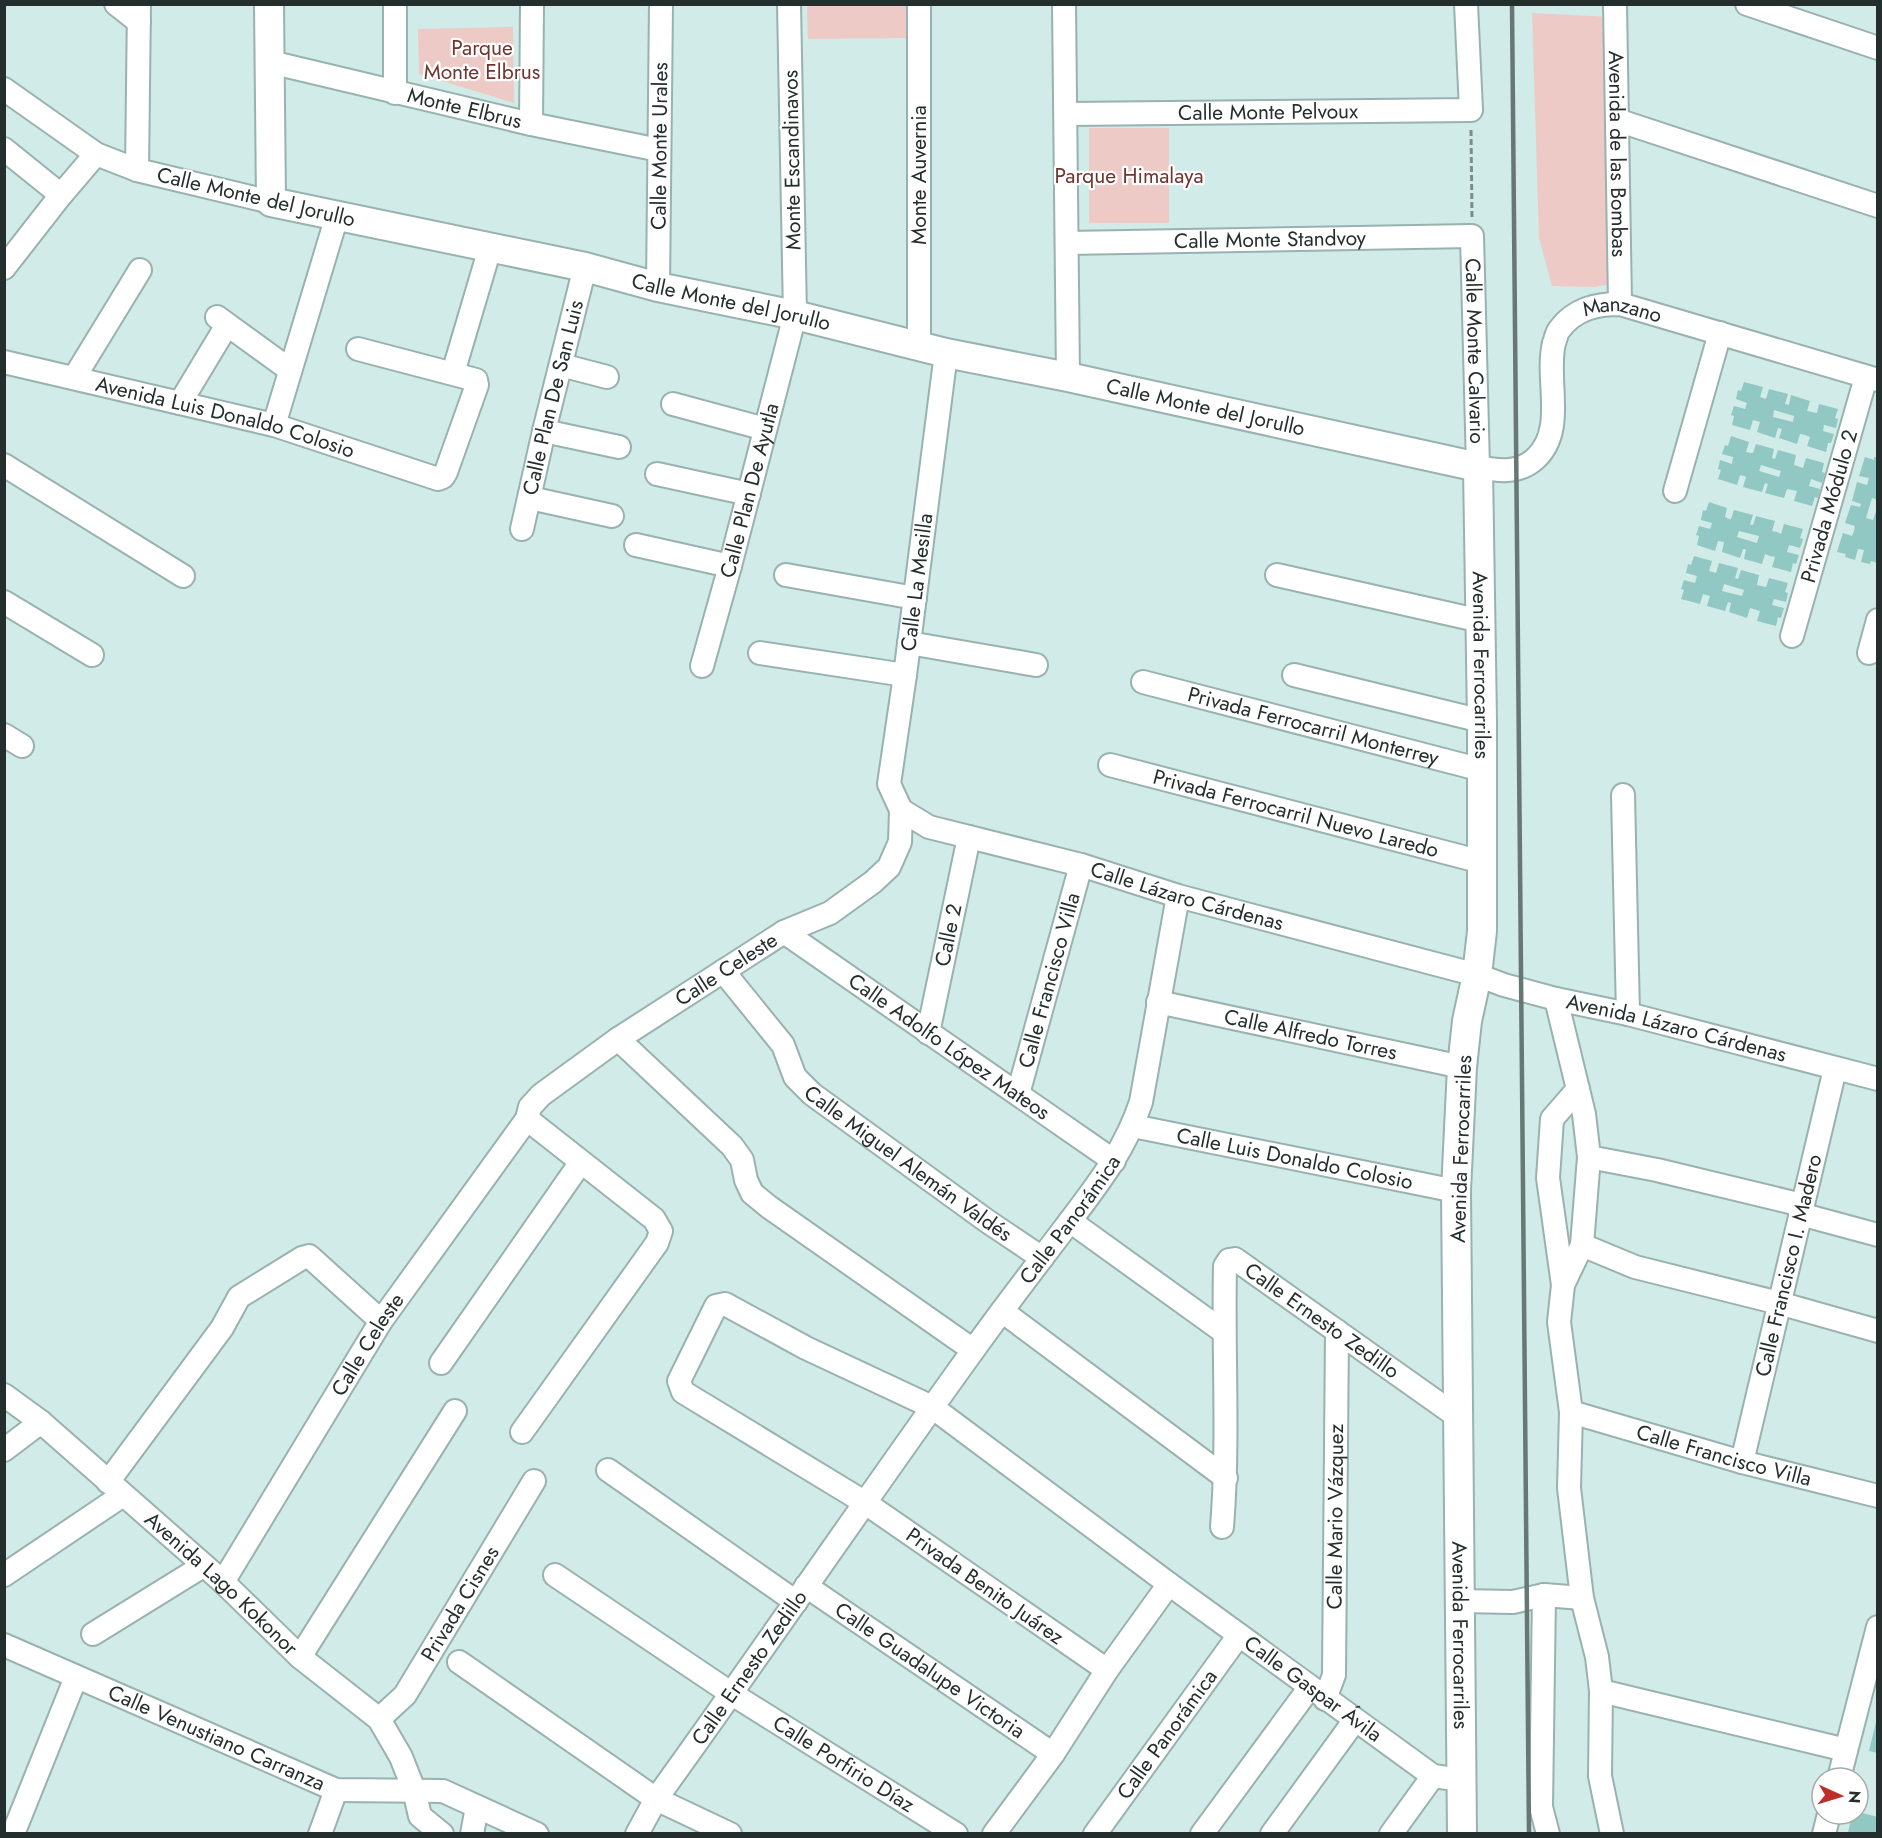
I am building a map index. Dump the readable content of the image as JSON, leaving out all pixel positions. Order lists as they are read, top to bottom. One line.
{"streets":{"street":["Monte Elbrus","Calle Monte Pelvoux","Calle Monte Urales","Avenida de las Bombas","Monte Escandinavos","Monte Auvernia","Calle Monte del Jorullo","Calle Monte Standvoy","Manzano","Calle Monte Calvario","Calle Plan De San Luis","Avenida Luis Donaldo Colosio","Calle Plan De Ayutla","Privada Módulo 2","Calle La Mesilla","Avenida Ferrocarriles","Privada Ferrocarril Monterrey","Privada Ferrocarril Nuevo Laredo","Calle Lázaro Cárdenas","Calle 2","Calle Celeste","Calle Francisco Villa","Avenida Lázaro Cárdenas","Calle Alfredo Torres","Calle Adolfo López Mateos","Calle Luis Donaldo Colosio","Calle Miguel Alemán Valdés","Calle Panorámica","Calle Francisco I. Madero","Calle Ernesto Zedillo","Calle Mario Vázquez","Avenida Lago Kokonor","Privada Benito Juárez","Privada Cisnes","Calle Guadalupe Victoria","Calle Gaspar Ávila","Calle Venustiano Carranza","Calle Porfirio Díaz"]},"crossings":[["Monte Elbrus","Calle Monte Urales"],["Calle Monte Urales","Calle Monte del Jorullo"],["Avenida de las Bombas","Manzano"],["Monte Escandinavos","Calle Monte del Jorullo"],["Monte Escandinavos","Calle Plan De Ayutla"],["Monte Auvernia","Calle Monte del Jorullo"],["Monte Auvernia","Calle La Mesilla"],["Calle Monte del Jorullo","Manzano"],["Calle Monte del Jorullo","Calle Monte Calvario"],["Calle Monte del Jorullo","Calle Plan De San Luis"],["Calle Monte del Jorullo","Calle Plan De Ayutla"],["Calle Monte del Jorullo","Calle La Mesilla"],["Calle Monte del Jorullo","Avenida Ferrocarriles"],["Calle Monte Standvoy","Calle Monte Calvario"],["Manzano","Calle Monte Calvario"],["Manzano","Privada Módulo 2"],["Manzano","Avenida Ferrocarriles"],["Calle Monte Calvario","Avenida Ferrocarriles"],["Calle La Mesilla","Calle Lázaro Cárdenas"],["Calle La Mesilla","Calle Celeste"],["Avenida Ferrocarriles","Privada Ferrocarril Monterrey"],["Avenida Ferrocarriles","Privada Ferrocarril Nuevo Laredo"],["Avenida Ferrocarriles","Calle Lázaro Cárdenas"],["Avenida Ferrocarriles","Avenida Lázaro Cárdenas"],["Avenida Ferrocarriles","Calle Alfredo Torres"],["Avenida Ferrocarriles","Calle Luis Donaldo Colosio"],["Avenida Ferrocarriles","Calle Ernesto Zedillo"],["Avenida Ferrocarriles","Calle Gaspar Ávila"],["Calle Lázaro Cárdenas","Calle 2"],["Calle Lázaro Cárdenas","Calle Celeste"],["Calle Lázaro Cárdenas","Calle Francisco Villa"],["Calle Lázaro Cárdenas","Avenida Lázaro Cárdenas"],["Calle Lázaro Cárdenas","Calle Panorámica"],["Calle 2","Calle Adolfo López Mateos"],["Calle Celeste","Calle Adolfo López Mateos"],["Calle Celeste","Calle Miguel Alemán Valdés"],["Calle Celeste","Avenida Lago Kokonor"],["Calle Francisco Villa","Calle Adolfo López Mateos"],["Calle Francisco Villa","Calle Francisco I. Madero"],["Avenida Lázaro Cárdenas","Calle Francisco I. Madero"],["Calle Alfredo Torres","Calle Panorámica"],["Calle Adolfo López Mateos","Calle Panorámica"],["Calle Luis Donaldo Colosio","Calle Panorámica"],["Calle Miguel Alemán Valdés","Calle Panorámica"],["Calle Panorámica","Calle Ernesto Zedillo"],["Calle Panorámica","Privada Benito Juárez"],["Calle Panorámica","Calle Gaspar Ávila"],["Calle Ernesto Zedillo","Calle Mario Vázquez"],["Calle Ernesto Zedillo","Privada Benito Juárez"],["Calle Ernesto Zedillo","Calle Guadalupe Victoria"],["Calle Ernesto Zedillo","Calle Porfirio Díaz"],["Calle Mario Vázquez","Calle Gaspar Ávila"],["Avenida Lago Kokonor","Privada Cisnes"],["Avenida Lago Kokonor","Calle Venustiano Carranza"],["Privada Benito Juárez","Calle Gaspar Ávila"]],"parks":["Parque Monte Elbrus","Parque Himalaya"],"north":"right"}
